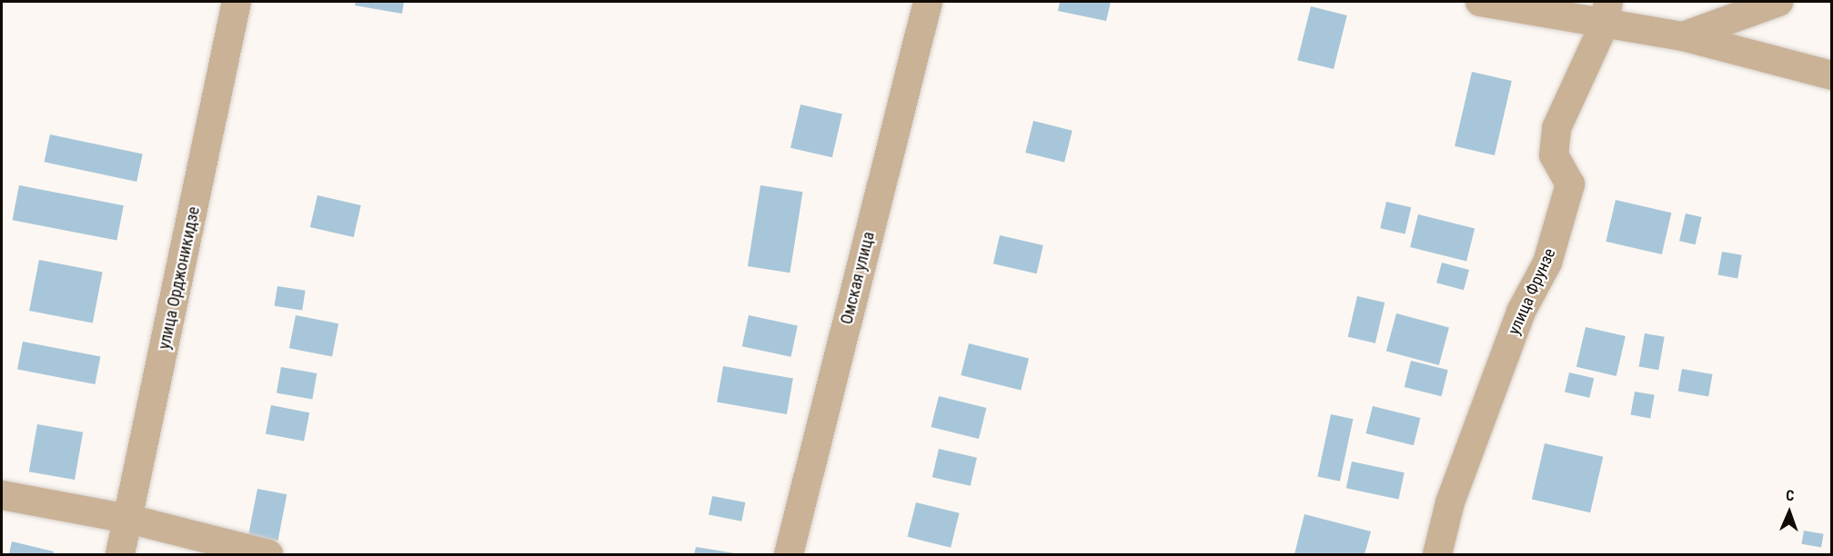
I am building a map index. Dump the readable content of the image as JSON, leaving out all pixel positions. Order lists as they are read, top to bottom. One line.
{"streets":{"street":["улица Орджоникидзе","Омская улица","улица Фрунзе"]},"north":"top"}
